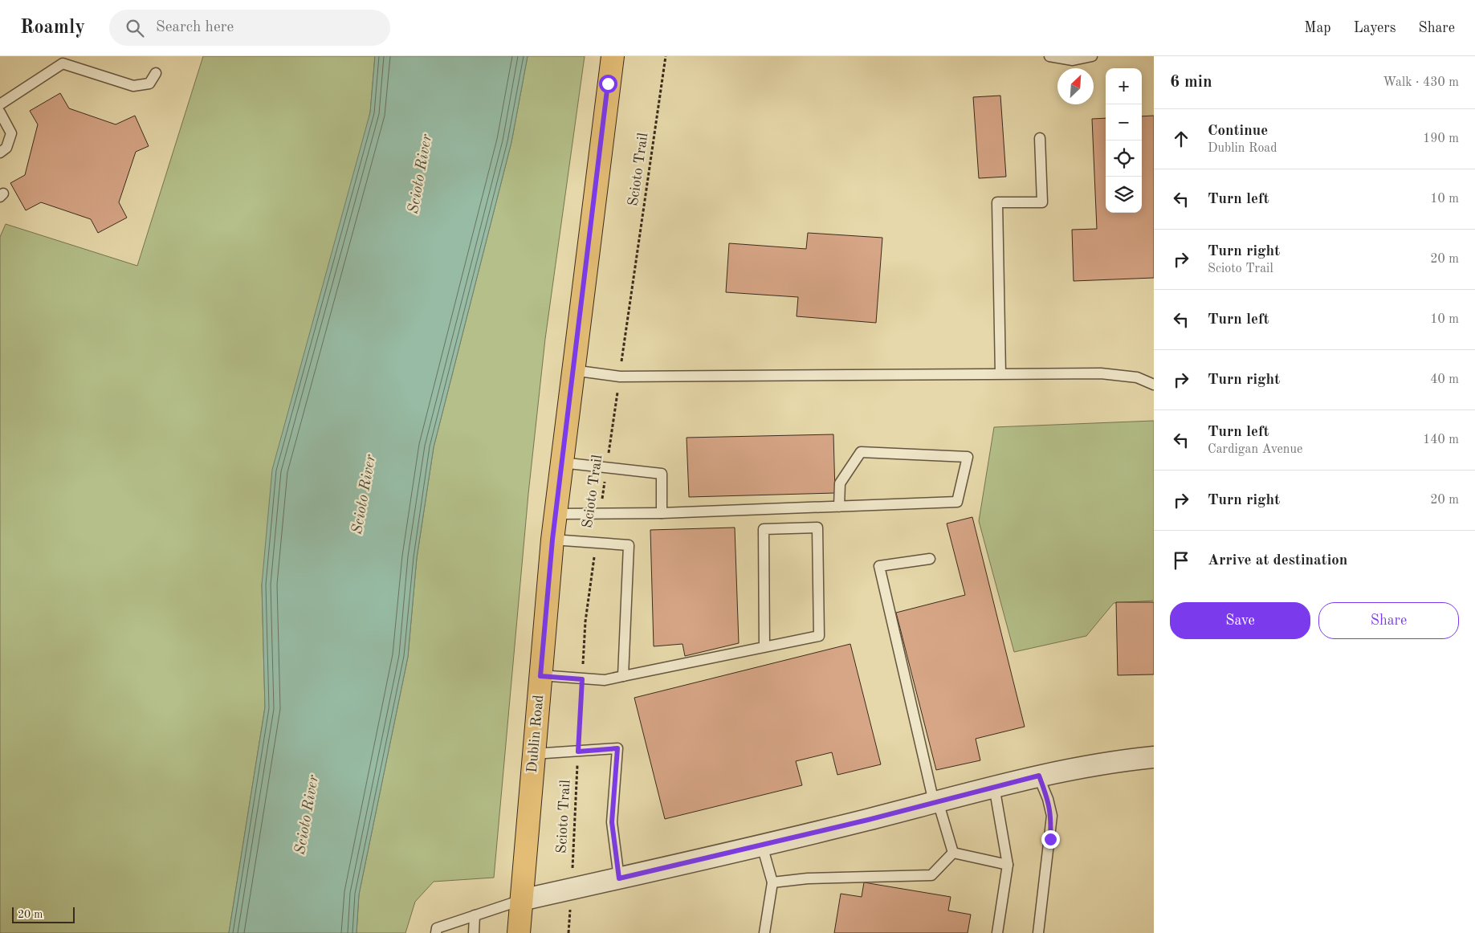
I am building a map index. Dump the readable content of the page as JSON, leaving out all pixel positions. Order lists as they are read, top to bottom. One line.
{"streets":{"main road":["Dublin Road"],"path":["Scioto Trail"]},"water":["Scioto River"],"scale_bar":"20 m","north":"top right","page":{"header":"Roamly","search":"Search here","nav":["Map","Layers","Share"],"heading":["6 min","Walk · 430 m"],"map_buttons":["+","−"],"list":[["Continue","Dublin Road","190 m"],["Turn left","10 m"],["Turn right","Scioto Trail","20 m"],["Turn left","10 m"],["Turn right","40 m"],["Turn left","Cardigan Avenue","140 m"],["Turn right","20 m"],"Arrive at destination"],"buttons":["Save","Share"],"scale":"20 m"}}
